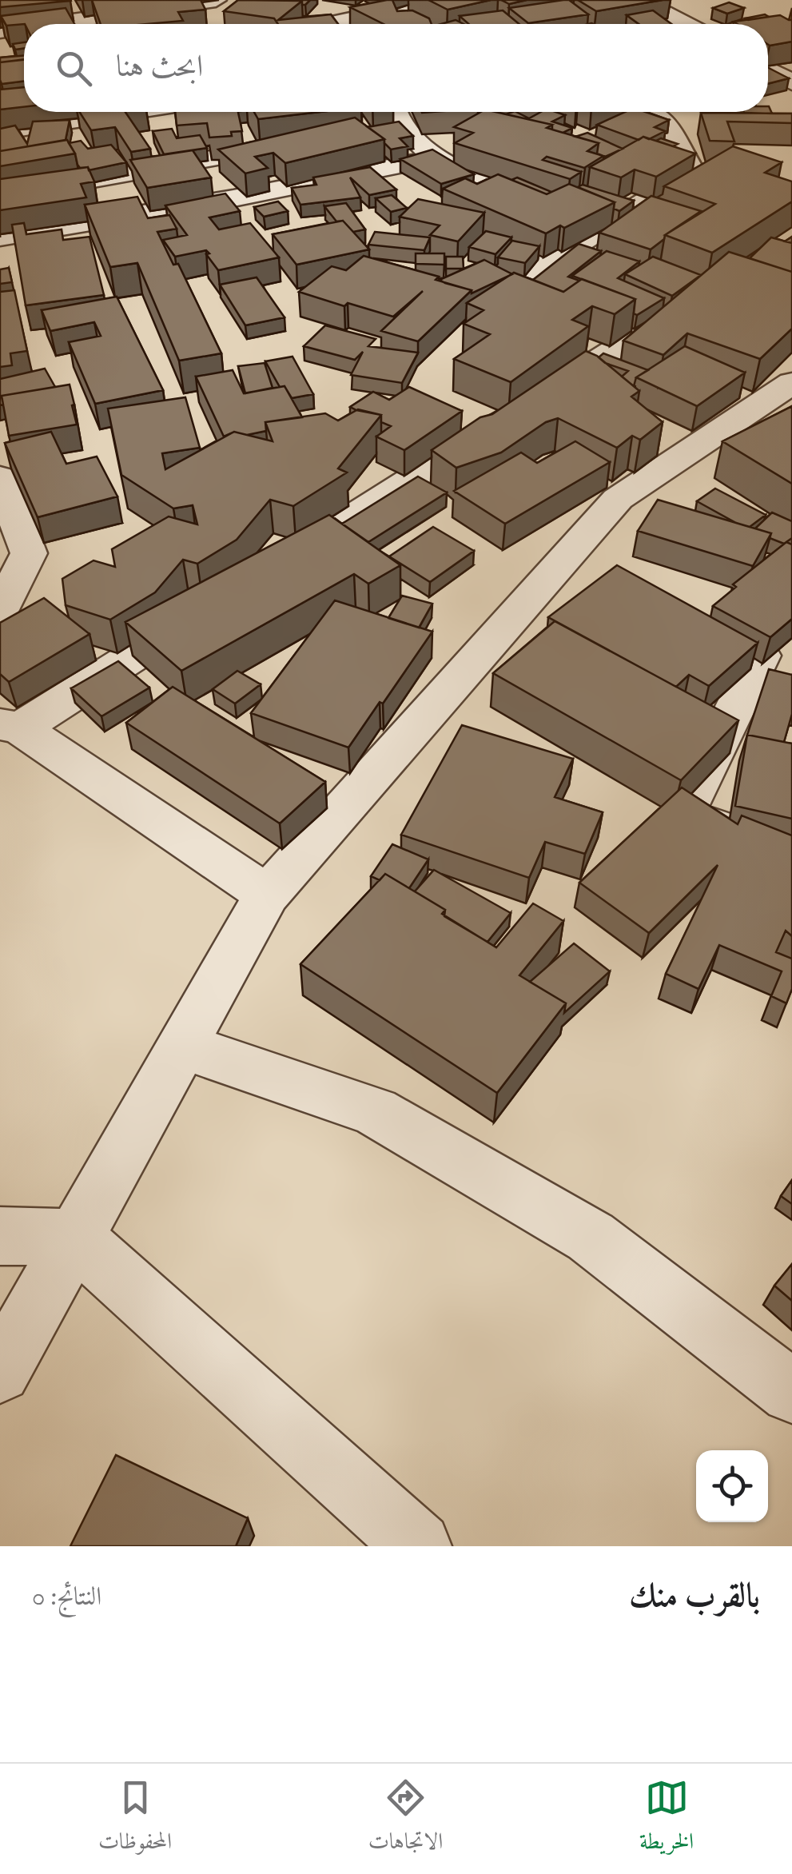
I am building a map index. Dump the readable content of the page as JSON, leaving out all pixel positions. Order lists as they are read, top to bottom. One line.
{"page":{"search":"ابحث هنا","heading":["بالقرب منك","النتائج: 0"],"nav":["الخريطة","الاتجاهات","المحفوظات"]}}
